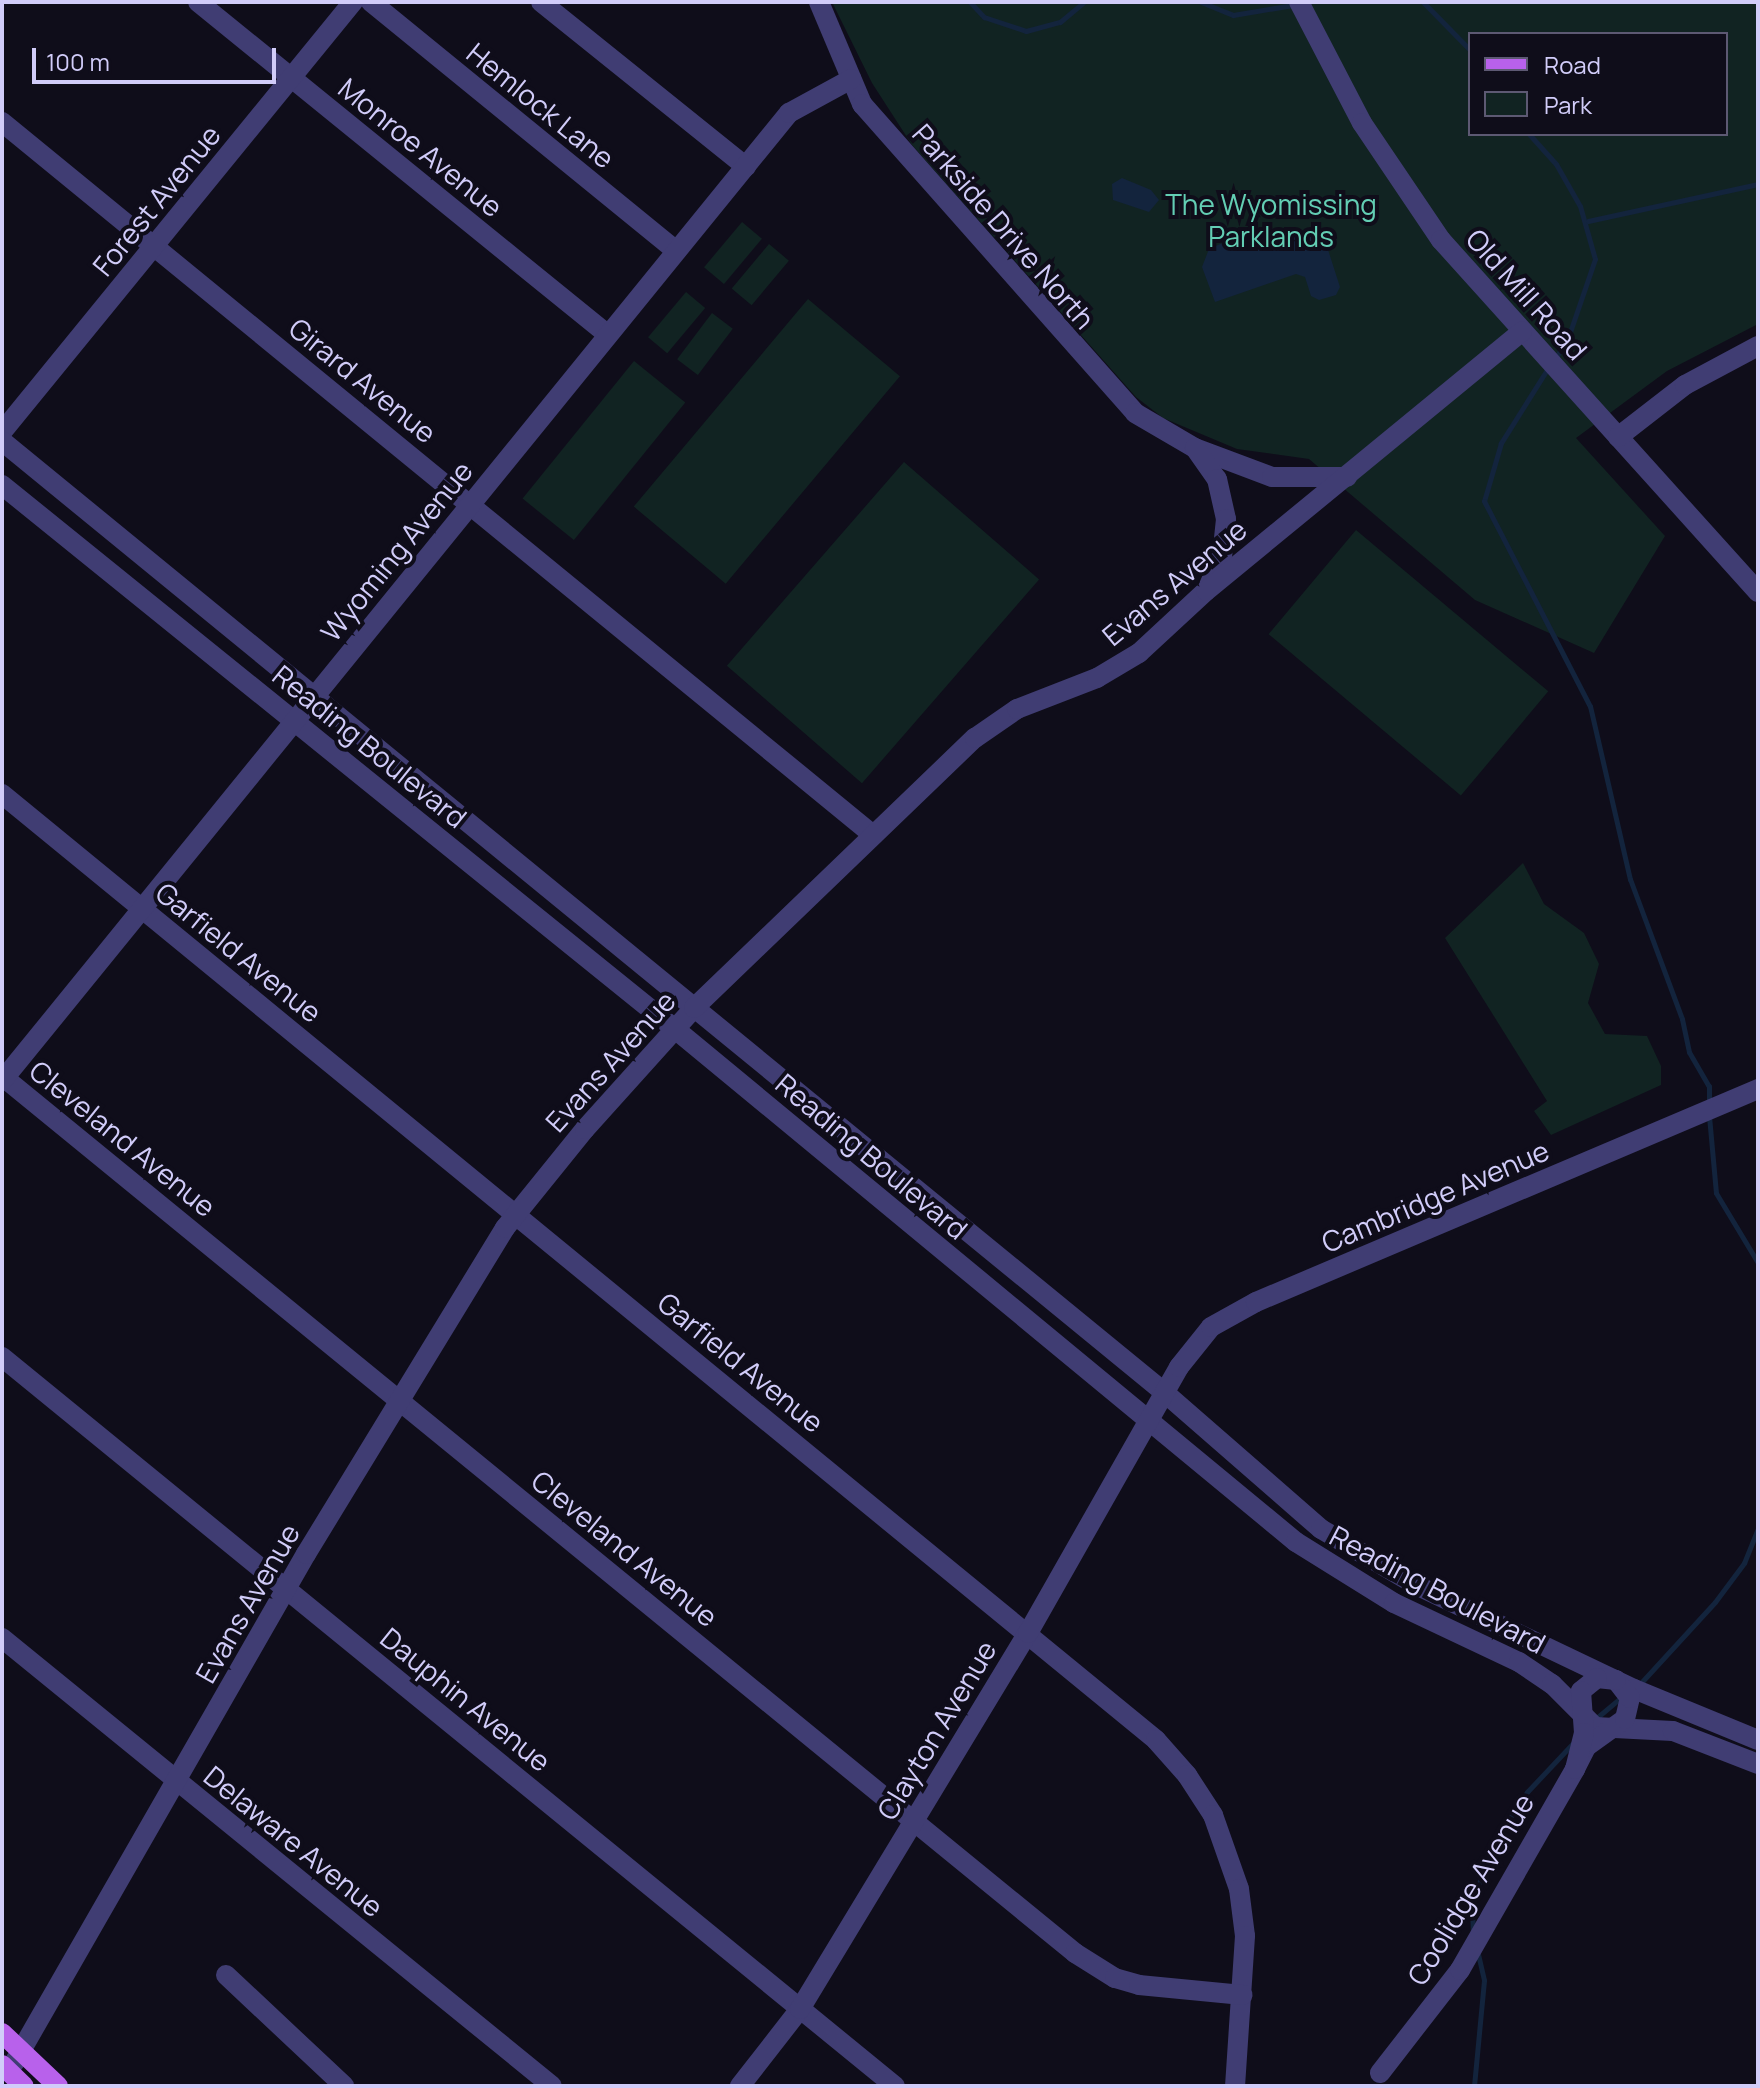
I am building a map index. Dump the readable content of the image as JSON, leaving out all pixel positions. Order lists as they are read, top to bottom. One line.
{"streets":{"street":["Hemlock Lane","Monroe Avenue","Forest Avenue","Parkside Drive North","Old Mill Road","Girard Avenue","Wyoming Avenue","Evans Avenue","Reading Boulevard","Garfield Avenue","Cleveland Avenue","Cambridge Avenue","Dauphin Avenue","Clayton Avenue","Delaware Avenue","Coolidge Avenue"]},"crossings":[["Hemlock Lane","Wyoming Avenue"],["Monroe Avenue","Forest Avenue"],["Monroe Avenue","Wyoming Avenue"],["Forest Avenue","Girard Avenue"],["Parkside Drive North","Wyoming Avenue"],["Parkside Drive North","Evans Avenue"],["Old Mill Road","Evans Avenue"],["Girard Avenue","Wyoming Avenue"],["Girard Avenue","Evans Avenue"],["Wyoming Avenue","Reading Boulevard"],["Wyoming Avenue","Garfield Avenue"],["Wyoming Avenue","Cleveland Avenue"],["Evans Avenue","Reading Boulevard"],["Evans Avenue","Garfield Avenue"],["Evans Avenue","Cleveland Avenue"],["Evans Avenue","Dauphin Avenue"],["Evans Avenue","Delaware Avenue"],["Reading Boulevard","Cambridge Avenue"],["Reading Boulevard","Clayton Avenue"],["Reading Boulevard","Coolidge Avenue"],["Garfield Avenue","Cleveland Avenue"],["Garfield Avenue","Clayton Avenue"],["Cleveland Avenue","Clayton Avenue"],["Cambridge Avenue","Clayton Avenue"],["Dauphin Avenue","Clayton Avenue"]],"parks":["The Wyomissing Parklands"],"legend":["Road","Park"],"scale_bar":"100 m"}
